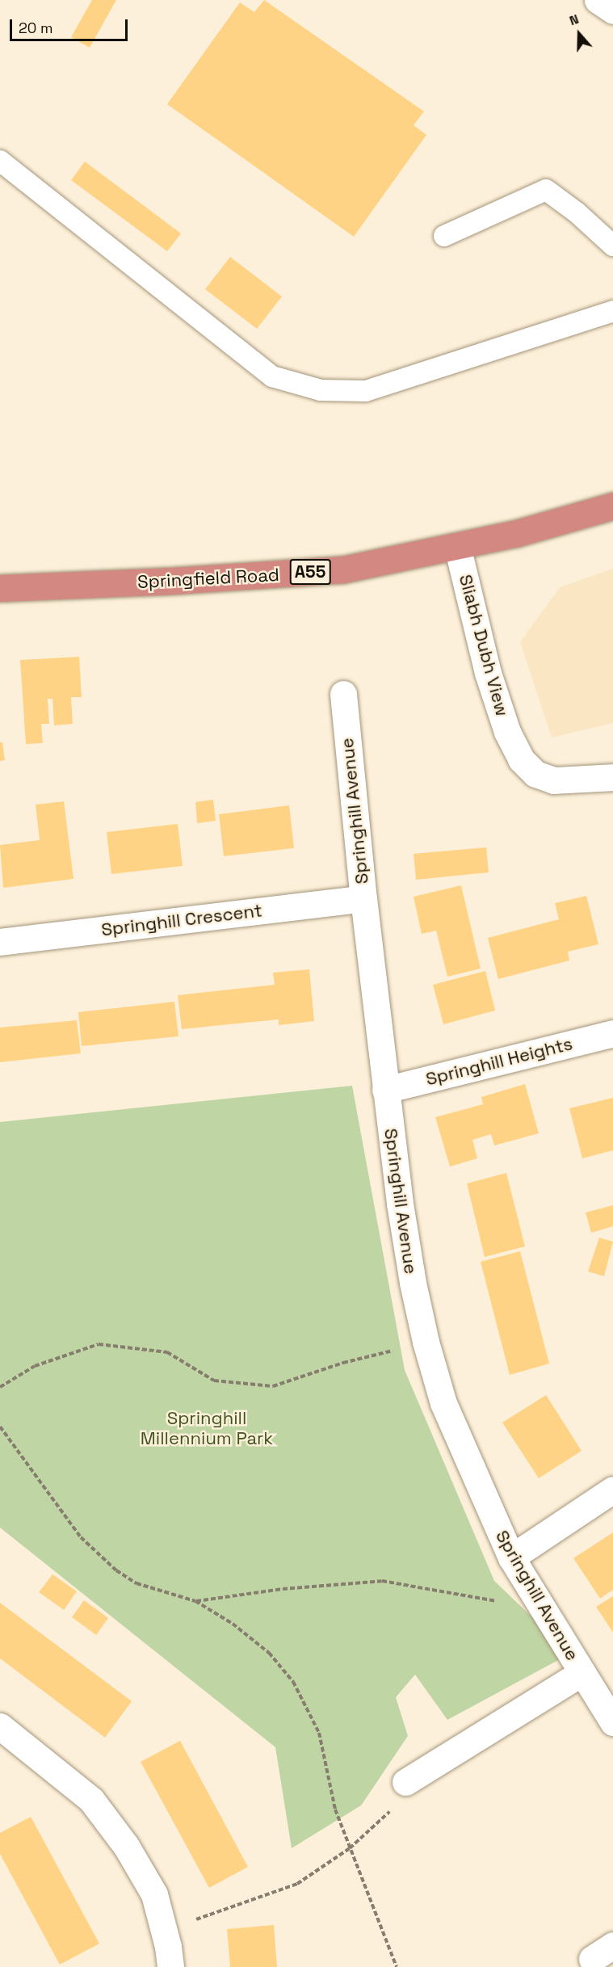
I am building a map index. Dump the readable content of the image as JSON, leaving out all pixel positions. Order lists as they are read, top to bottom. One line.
{"streets":{"highway":["A55","Springfield Road"],"street":["Sliabh Dubh View","Springhill Avenue","Springhill Crescent","Springhill Heights"]},"crossings":[["Springfield Road","Sliabh Dubh View"],["Springhill Avenue","Springhill Crescent"],["Springhill Avenue","Springhill Heights"]],"parks":["Springhill Millennium Park"],"scale_bar":"20 m","north":"top"}
